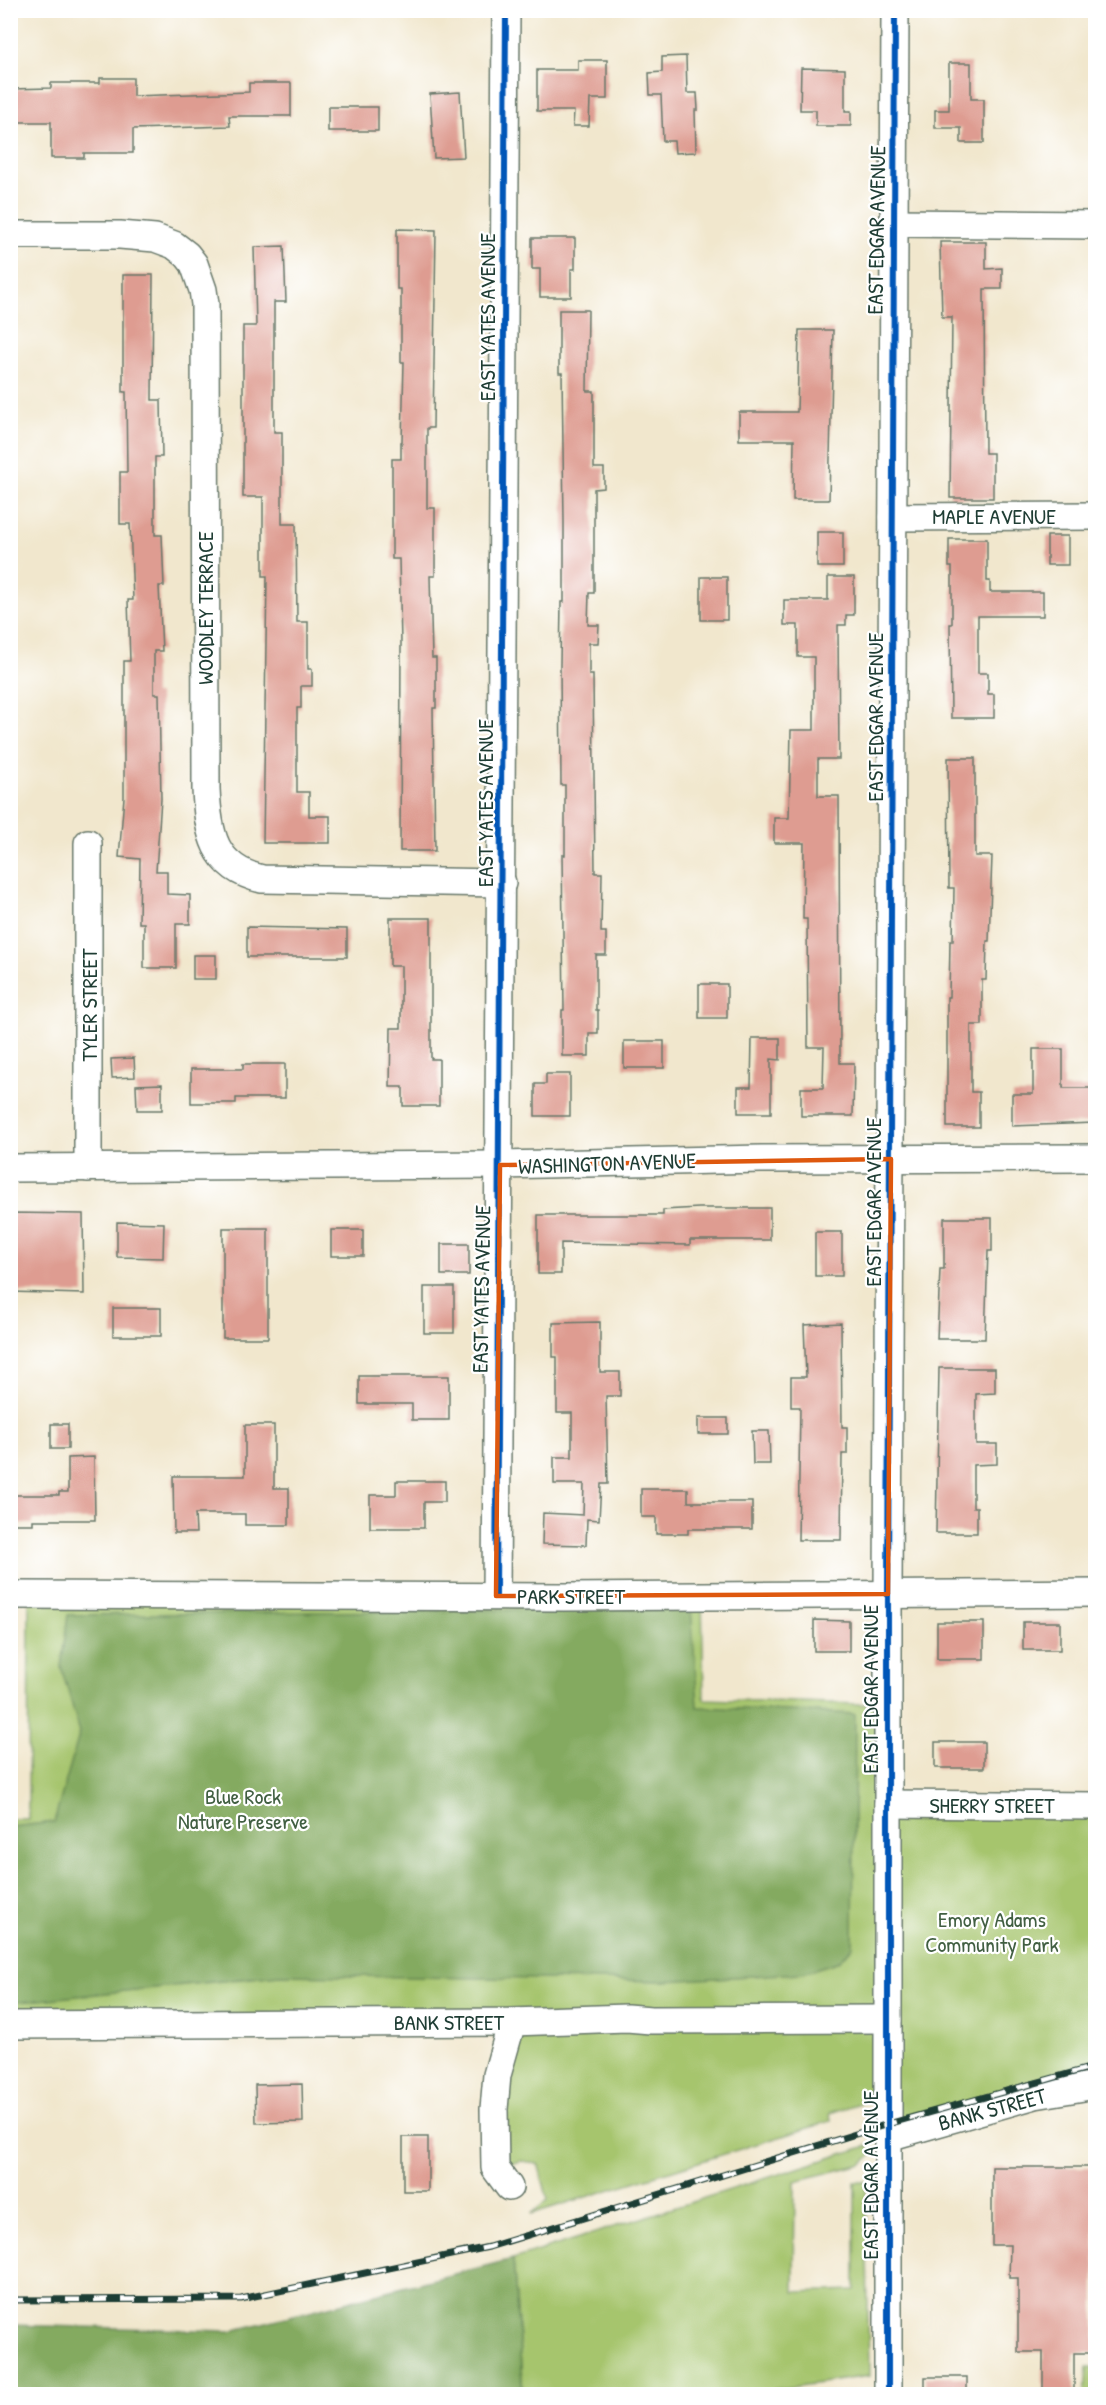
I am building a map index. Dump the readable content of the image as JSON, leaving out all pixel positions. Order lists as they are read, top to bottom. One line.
{"streets":{"street":["EAST EDGAR AVENUE","EAST YATES AVENUE","MAPLE AVENUE","WOODLEY TERRACE","TYLER STREET","WASHINGTON AVENUE","PARK STREET","SHERRY STREET","BANK STREET"]},"crossings":[["EAST EDGAR AVENUE","MAPLE AVENUE"],["EAST EDGAR AVENUE","WASHINGTON AVENUE"],["EAST EDGAR AVENUE","PARK STREET"],["EAST EDGAR AVENUE","SHERRY STREET"],["EAST EDGAR AVENUE","BANK STREET"],["EAST YATES AVENUE","WOODLEY TERRACE"],["EAST YATES AVENUE","WASHINGTON AVENUE"],["EAST YATES AVENUE","PARK STREET"],["TYLER STREET","WASHINGTON AVENUE"]],"parks":["Blue Rock Nature Preserve","Emory Adams Community Park"]}
